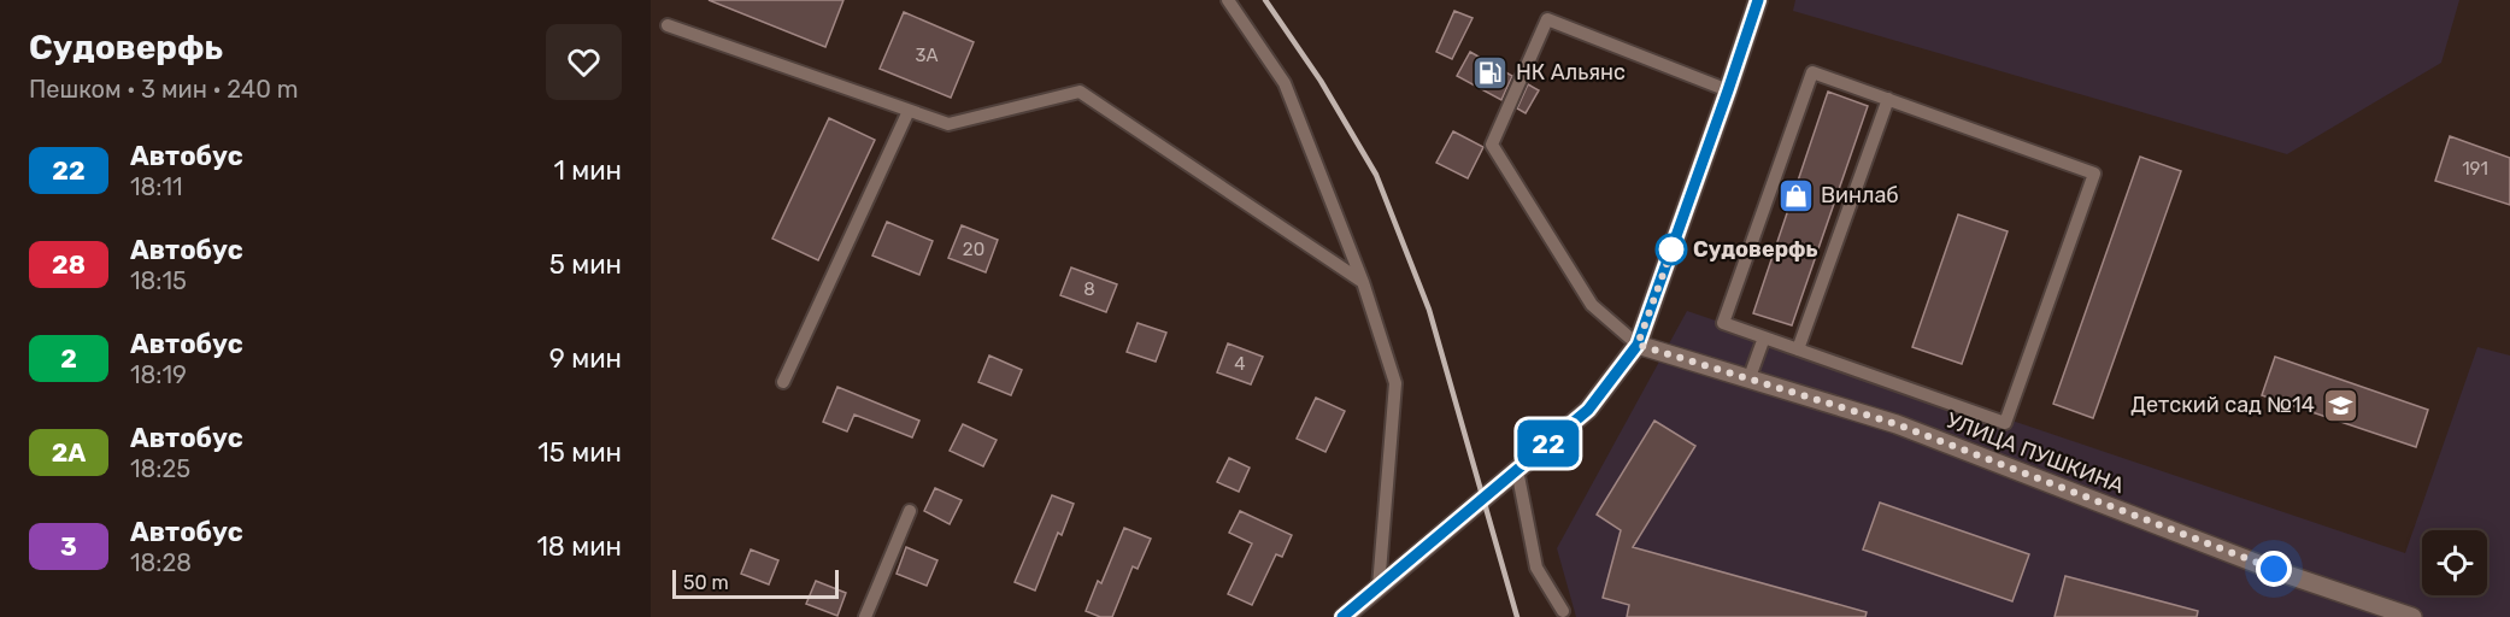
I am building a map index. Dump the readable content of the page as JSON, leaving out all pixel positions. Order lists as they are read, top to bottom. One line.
{"streets":{"street":["УЛИЦА ПУШКИНА"]},"places":{"fuel station":["НК Альянс"],"shop":["Винлаб"],"other":["Судоверфь"],"school or university":["Детский сад №14"]},"lines":["bus line 22"],"house_numbers":["3А","191","20","8","4"],"scale_bar":"50 m","page":{"heading":["Судоверфь","Пешком · 3 мин · 240 m"],"on_map":"22","list":[{"mark":"22","name":"Автобус","note":"18:11","value":"1 мин"},{"mark":"28","name":"Автобус","note":"18:15","value":"5 мин"},{"mark":"2","name":"Автобус","note":"18:19","value":"9 мин"},{"mark":"2А","name":"Автобус","note":"18:25","value":"15 мин"},{"mark":"3","name":"Автобус","note":"18:28","value":"18 мин"}],"scale":"50 m"}}
